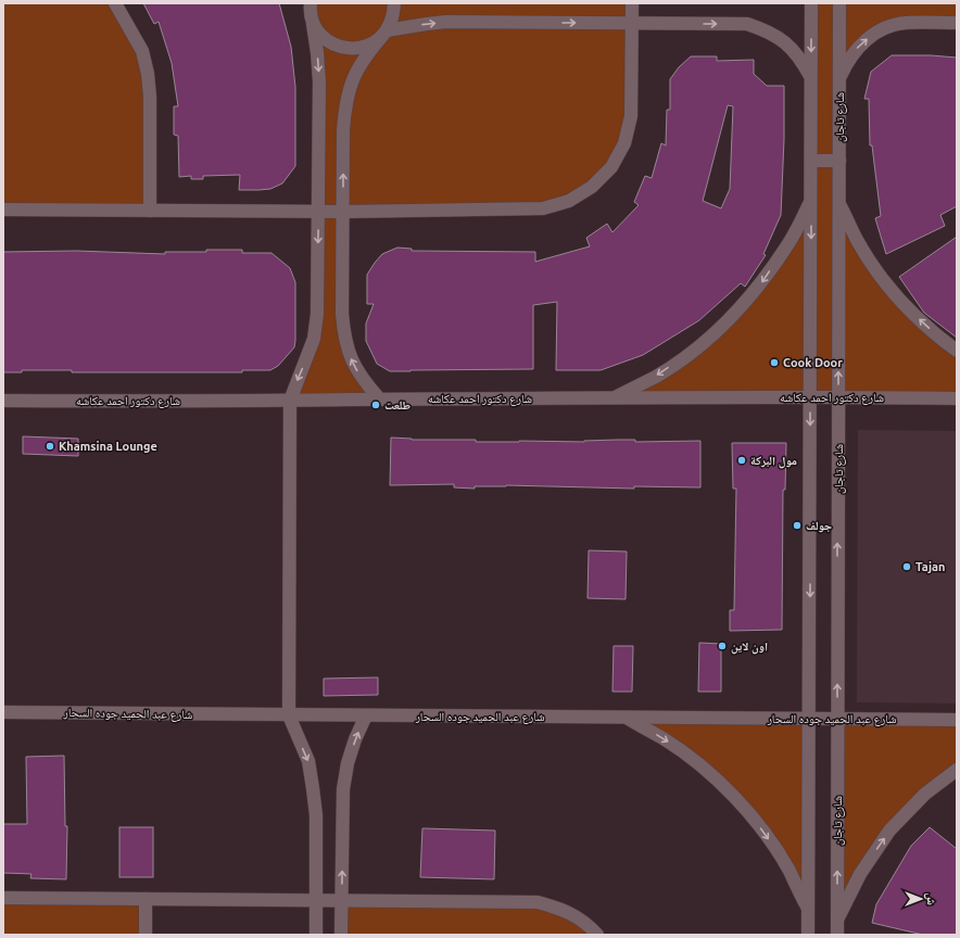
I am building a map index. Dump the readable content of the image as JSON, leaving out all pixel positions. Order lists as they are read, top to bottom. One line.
{"streets":{"street":["شارع تاجان","شارع دكتور احمد عكاشه","شارع عبد الحميد جوده السحار"]},"crossings":[["شارع تاجان","شارع دكتور احمد عكاشه"],["شارع تاجان","شارع عبد الحميد جوده السحار"]],"places":["Cook Door","طلعت","Khamsina Lounge","مول البركة","جولف","Tajan","اون لاين"],"north":"right"}
